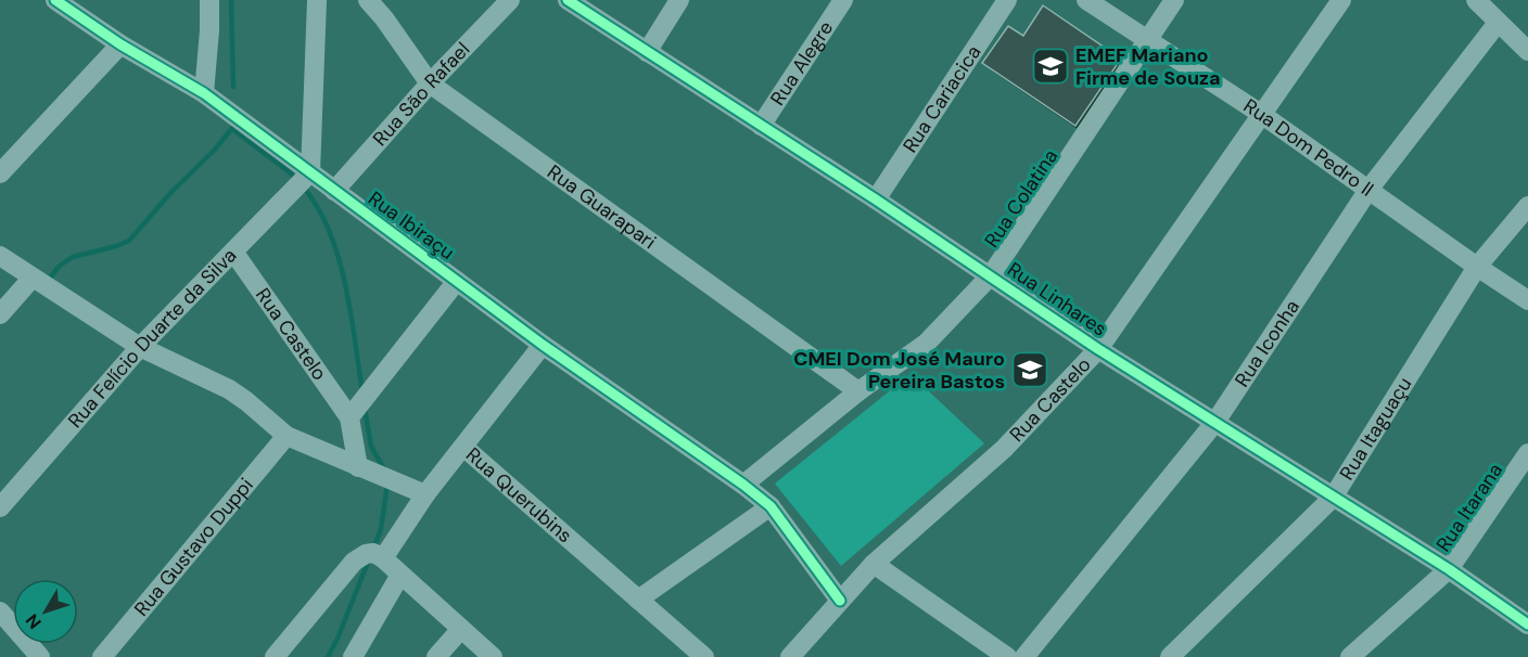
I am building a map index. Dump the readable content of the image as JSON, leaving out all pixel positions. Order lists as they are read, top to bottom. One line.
{"streets":{"street":["Rua Alegre","Rua São Rafael","Rua Cariacica","Rua Dom Pedro II","Rua Colatina","Rua Guarapari","Rua Ibiraçu","Rua Linhares","Rua Castelo","Rua Felício Duarte da Silva","Rua Iconha","Rua Itaguaçu","Rua Querubins","Rua Itarana","Rua Gustavo Duppi"]},"crossings":[["Rua Alegre","Rua Linhares"],["Rua São Rafael","Rua Guarapari"],["Rua São Rafael","Rua Ibiraçu"],["Rua Cariacica","Rua Linhares"],["Rua Dom Pedro II","Rua Colatina"],["Rua Dom Pedro II","Rua Castelo"],["Rua Dom Pedro II","Rua Iconha"],["Rua Dom Pedro II","Rua Itaguaçu"],["Rua Colatina","Rua Guarapari"],["Rua Colatina","Rua Ibiraçu"],["Rua Colatina","Rua Linhares"],["Rua Ibiraçu","Rua Castelo"],["Rua Ibiraçu","Rua Felício Duarte da Silva"],["Rua Linhares","Rua Castelo"],["Rua Linhares","Rua Iconha"],["Rua Linhares","Rua Itaguaçu"],["Rua Linhares","Rua Itarana"],["Rua Castelo","Rua Felício Duarte da Silva"]],"places":{"school or university":["EMEF Mariano Firme de Souza","CMEI Dom José Mauro Pereira Bastos"]},"north":"bottom left"}
